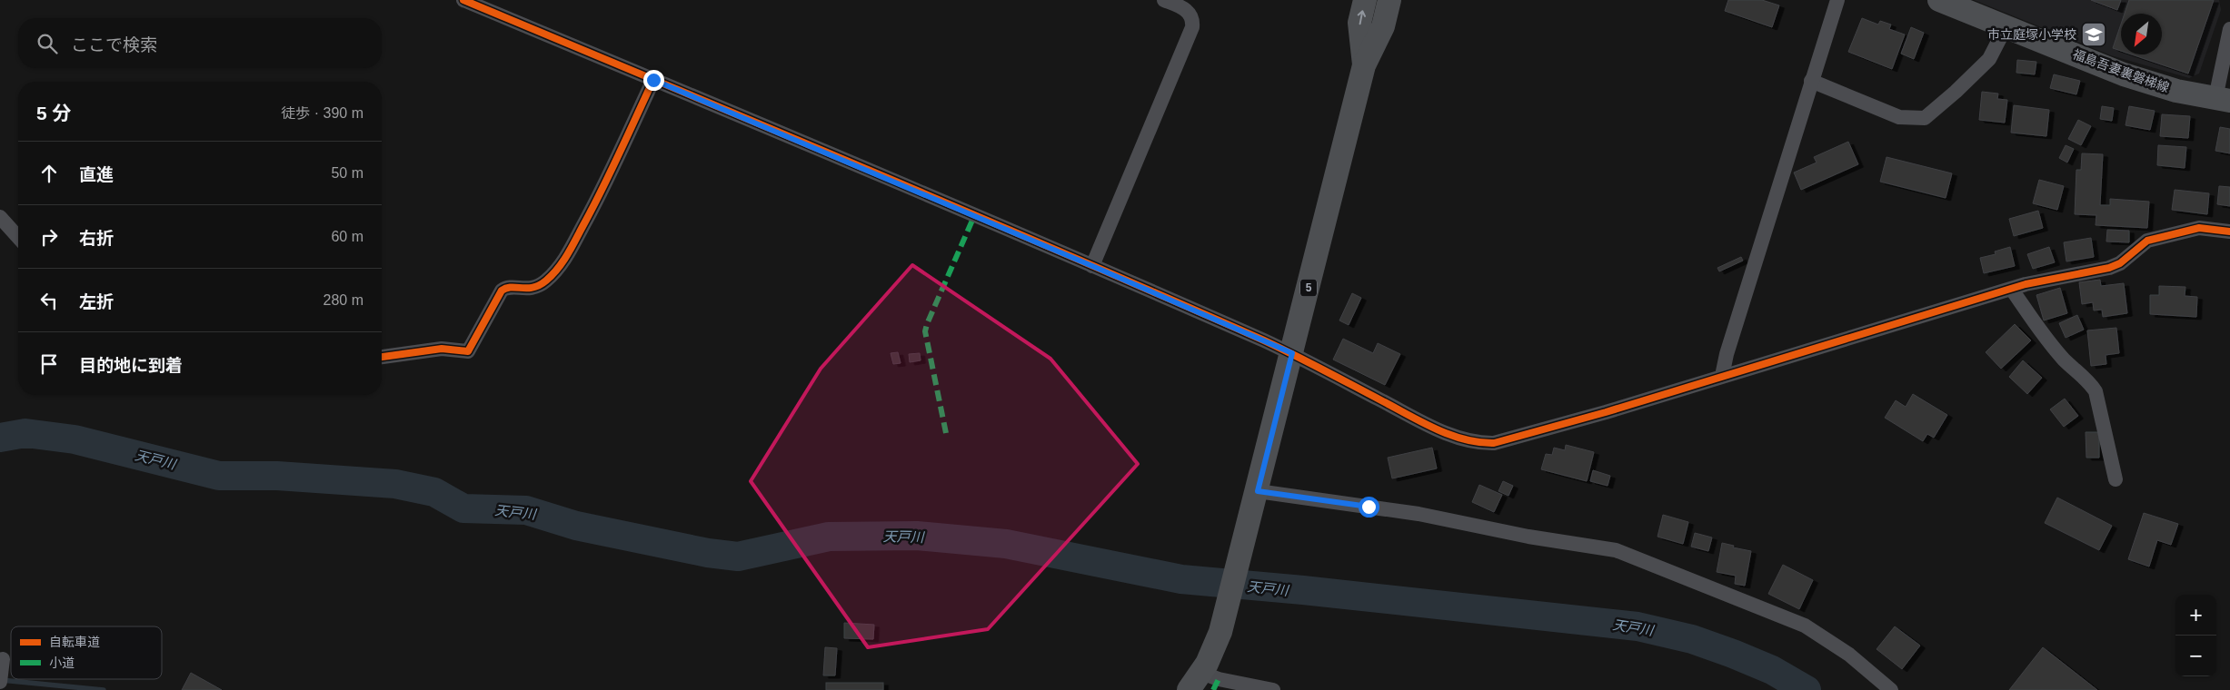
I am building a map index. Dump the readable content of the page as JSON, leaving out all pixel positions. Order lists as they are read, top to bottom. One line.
{"streets":{"main road":["福島吾妻裏磐梯線","5"]},"water":["天戸川"],"places":{"school or university":["市立庭塚小学校"]},"legend":["自転車道","小道"],"north":"bottom left","page":{"search":"ここで検索","heading":["5 分","徒歩 · 390 m"],"list":[["直進","50 m"],["右折","60 m"],["左折","280 m"],"目的地に到着"],"map_buttons":["+","−"]}}
